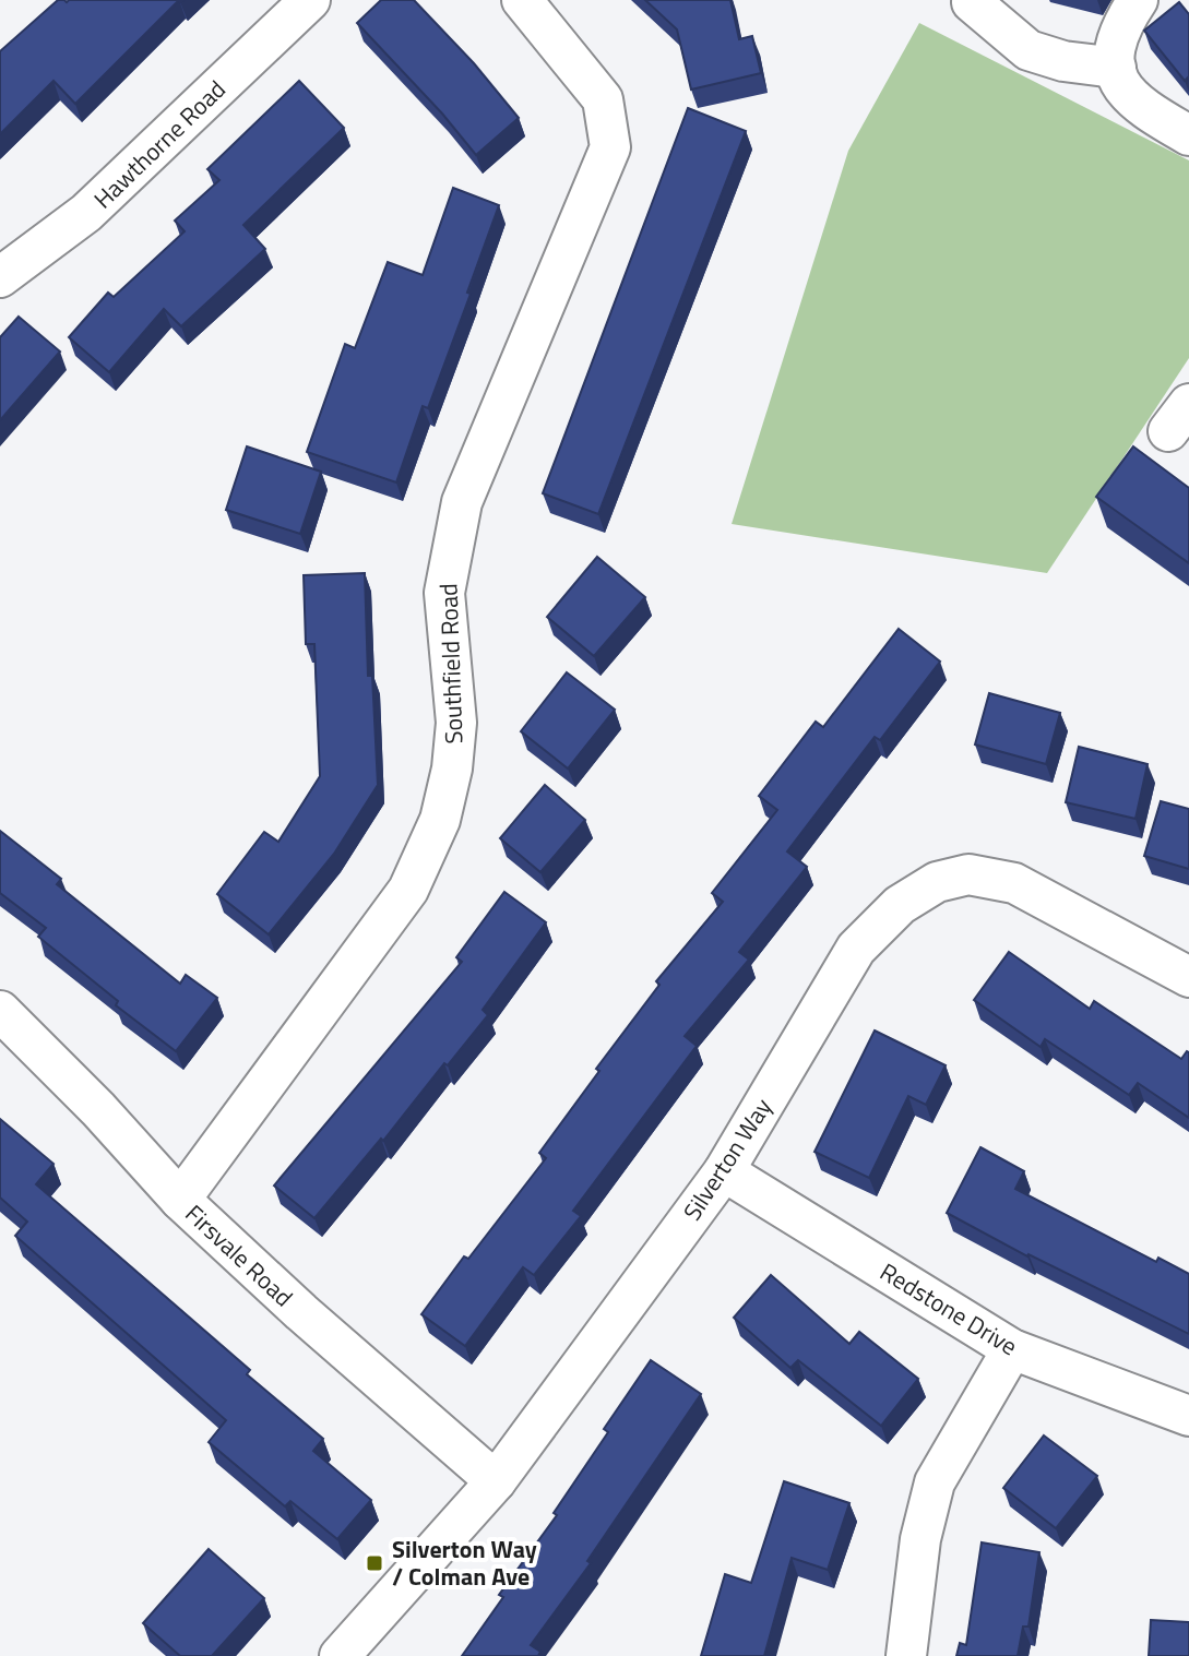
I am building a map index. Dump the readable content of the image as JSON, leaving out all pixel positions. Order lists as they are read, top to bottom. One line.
{"streets":{"street":["Hawthorne Road","Southfield Road","Silverton Way","Firsvale Road","Redstone Drive"]},"crossings":[["Southfield Road","Firsvale Road"],["Silverton Way","Firsvale Road"],["Silverton Way","Redstone Drive"]],"places":{"transit":["Silverton Way / Colman Ave"]}}
